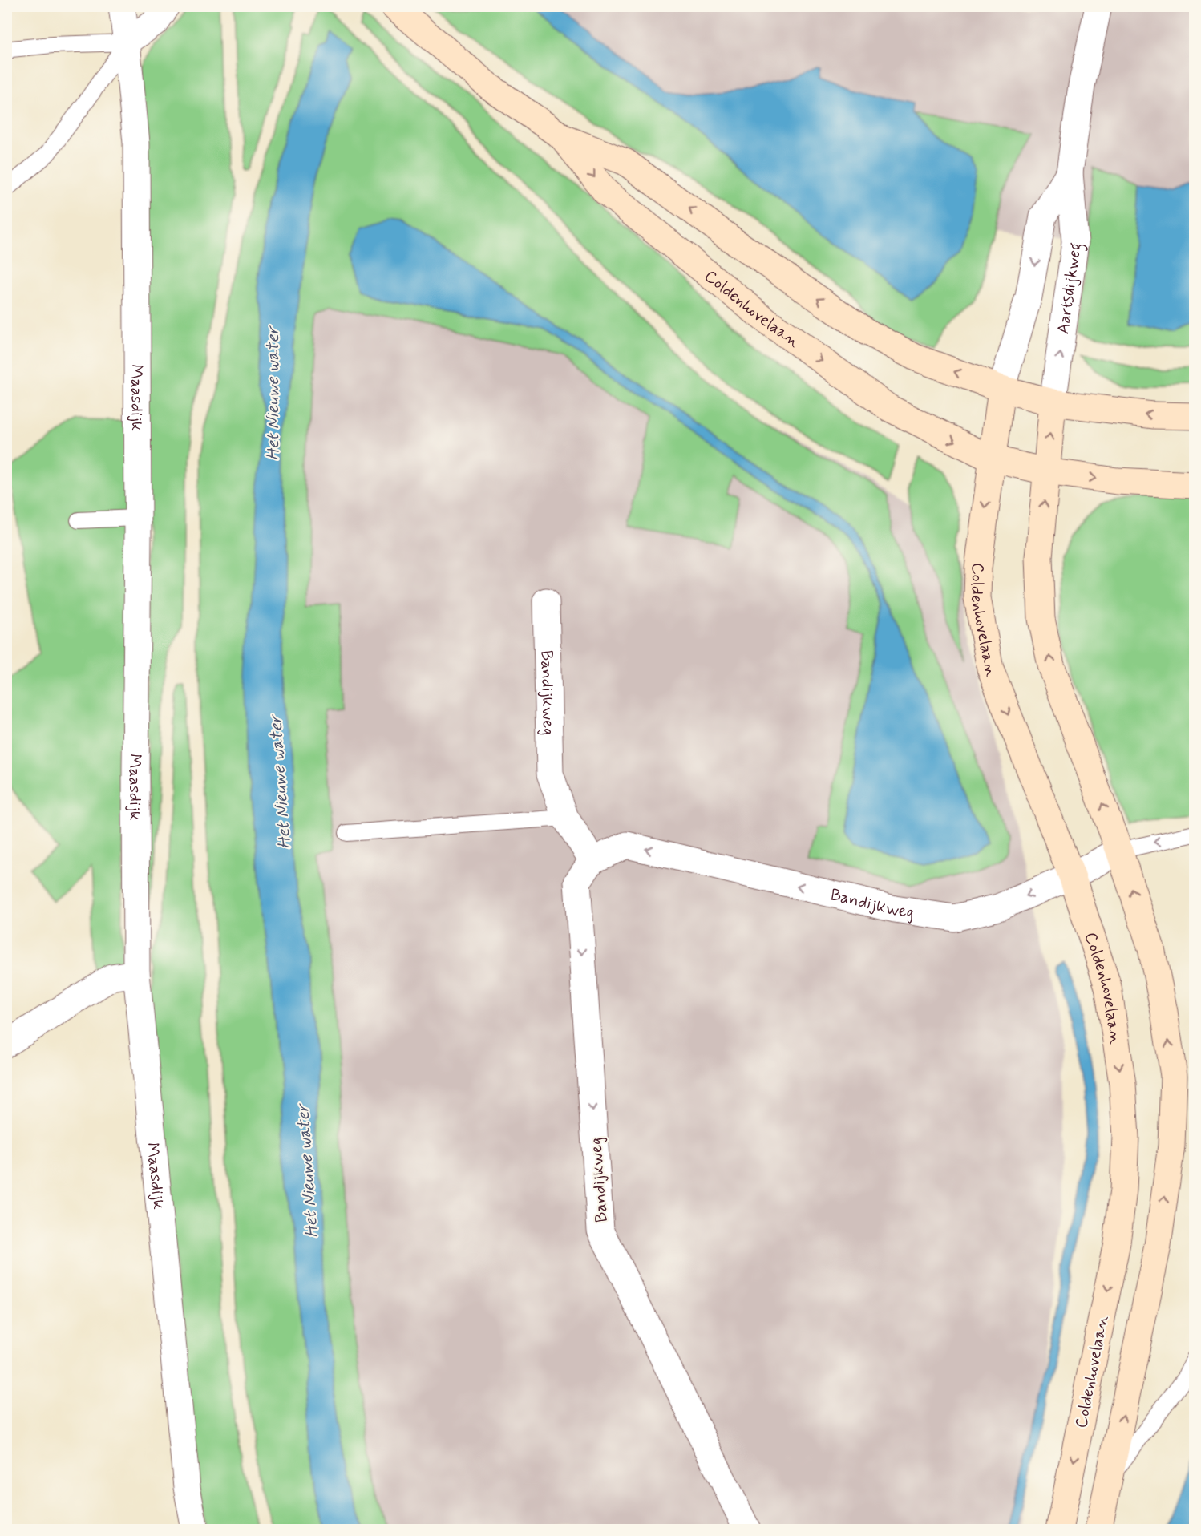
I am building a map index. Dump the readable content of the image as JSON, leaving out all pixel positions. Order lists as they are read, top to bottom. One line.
{"streets":{"main road":["Coldenhovelaan"],"street":["Aartsdijkweg","Maasdijk","Bandijkweg"]},"crossings":[["Aartsdijkweg","Coldenhovelaan"],["Coldenhovelaan","Bandijkweg"]],"water":["Het Nieuwe water"]}
